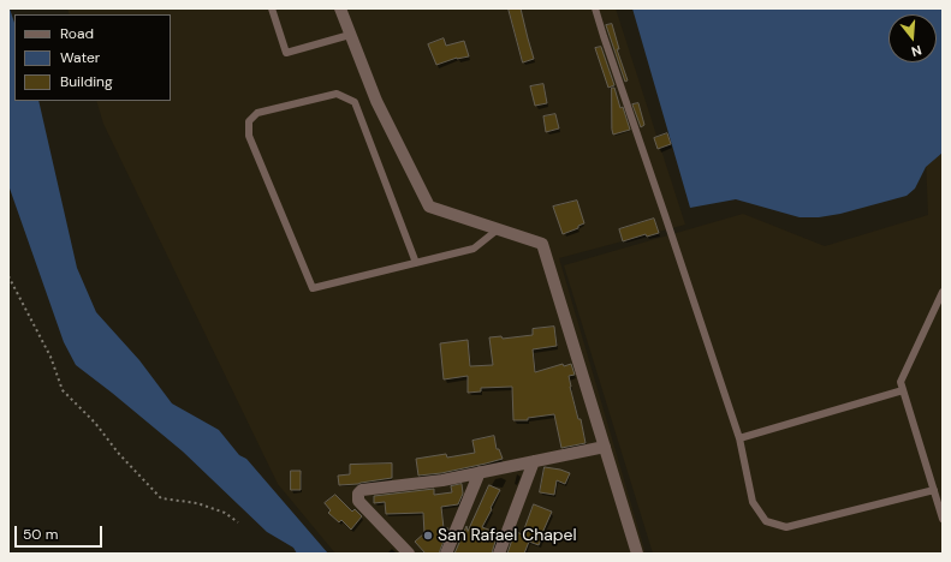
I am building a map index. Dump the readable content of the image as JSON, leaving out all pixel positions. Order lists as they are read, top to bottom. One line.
{"places":["San Rafael Chapel"],"legend":["Road","Water","Building"],"scale_bar":"50 m","north":"bottom"}
